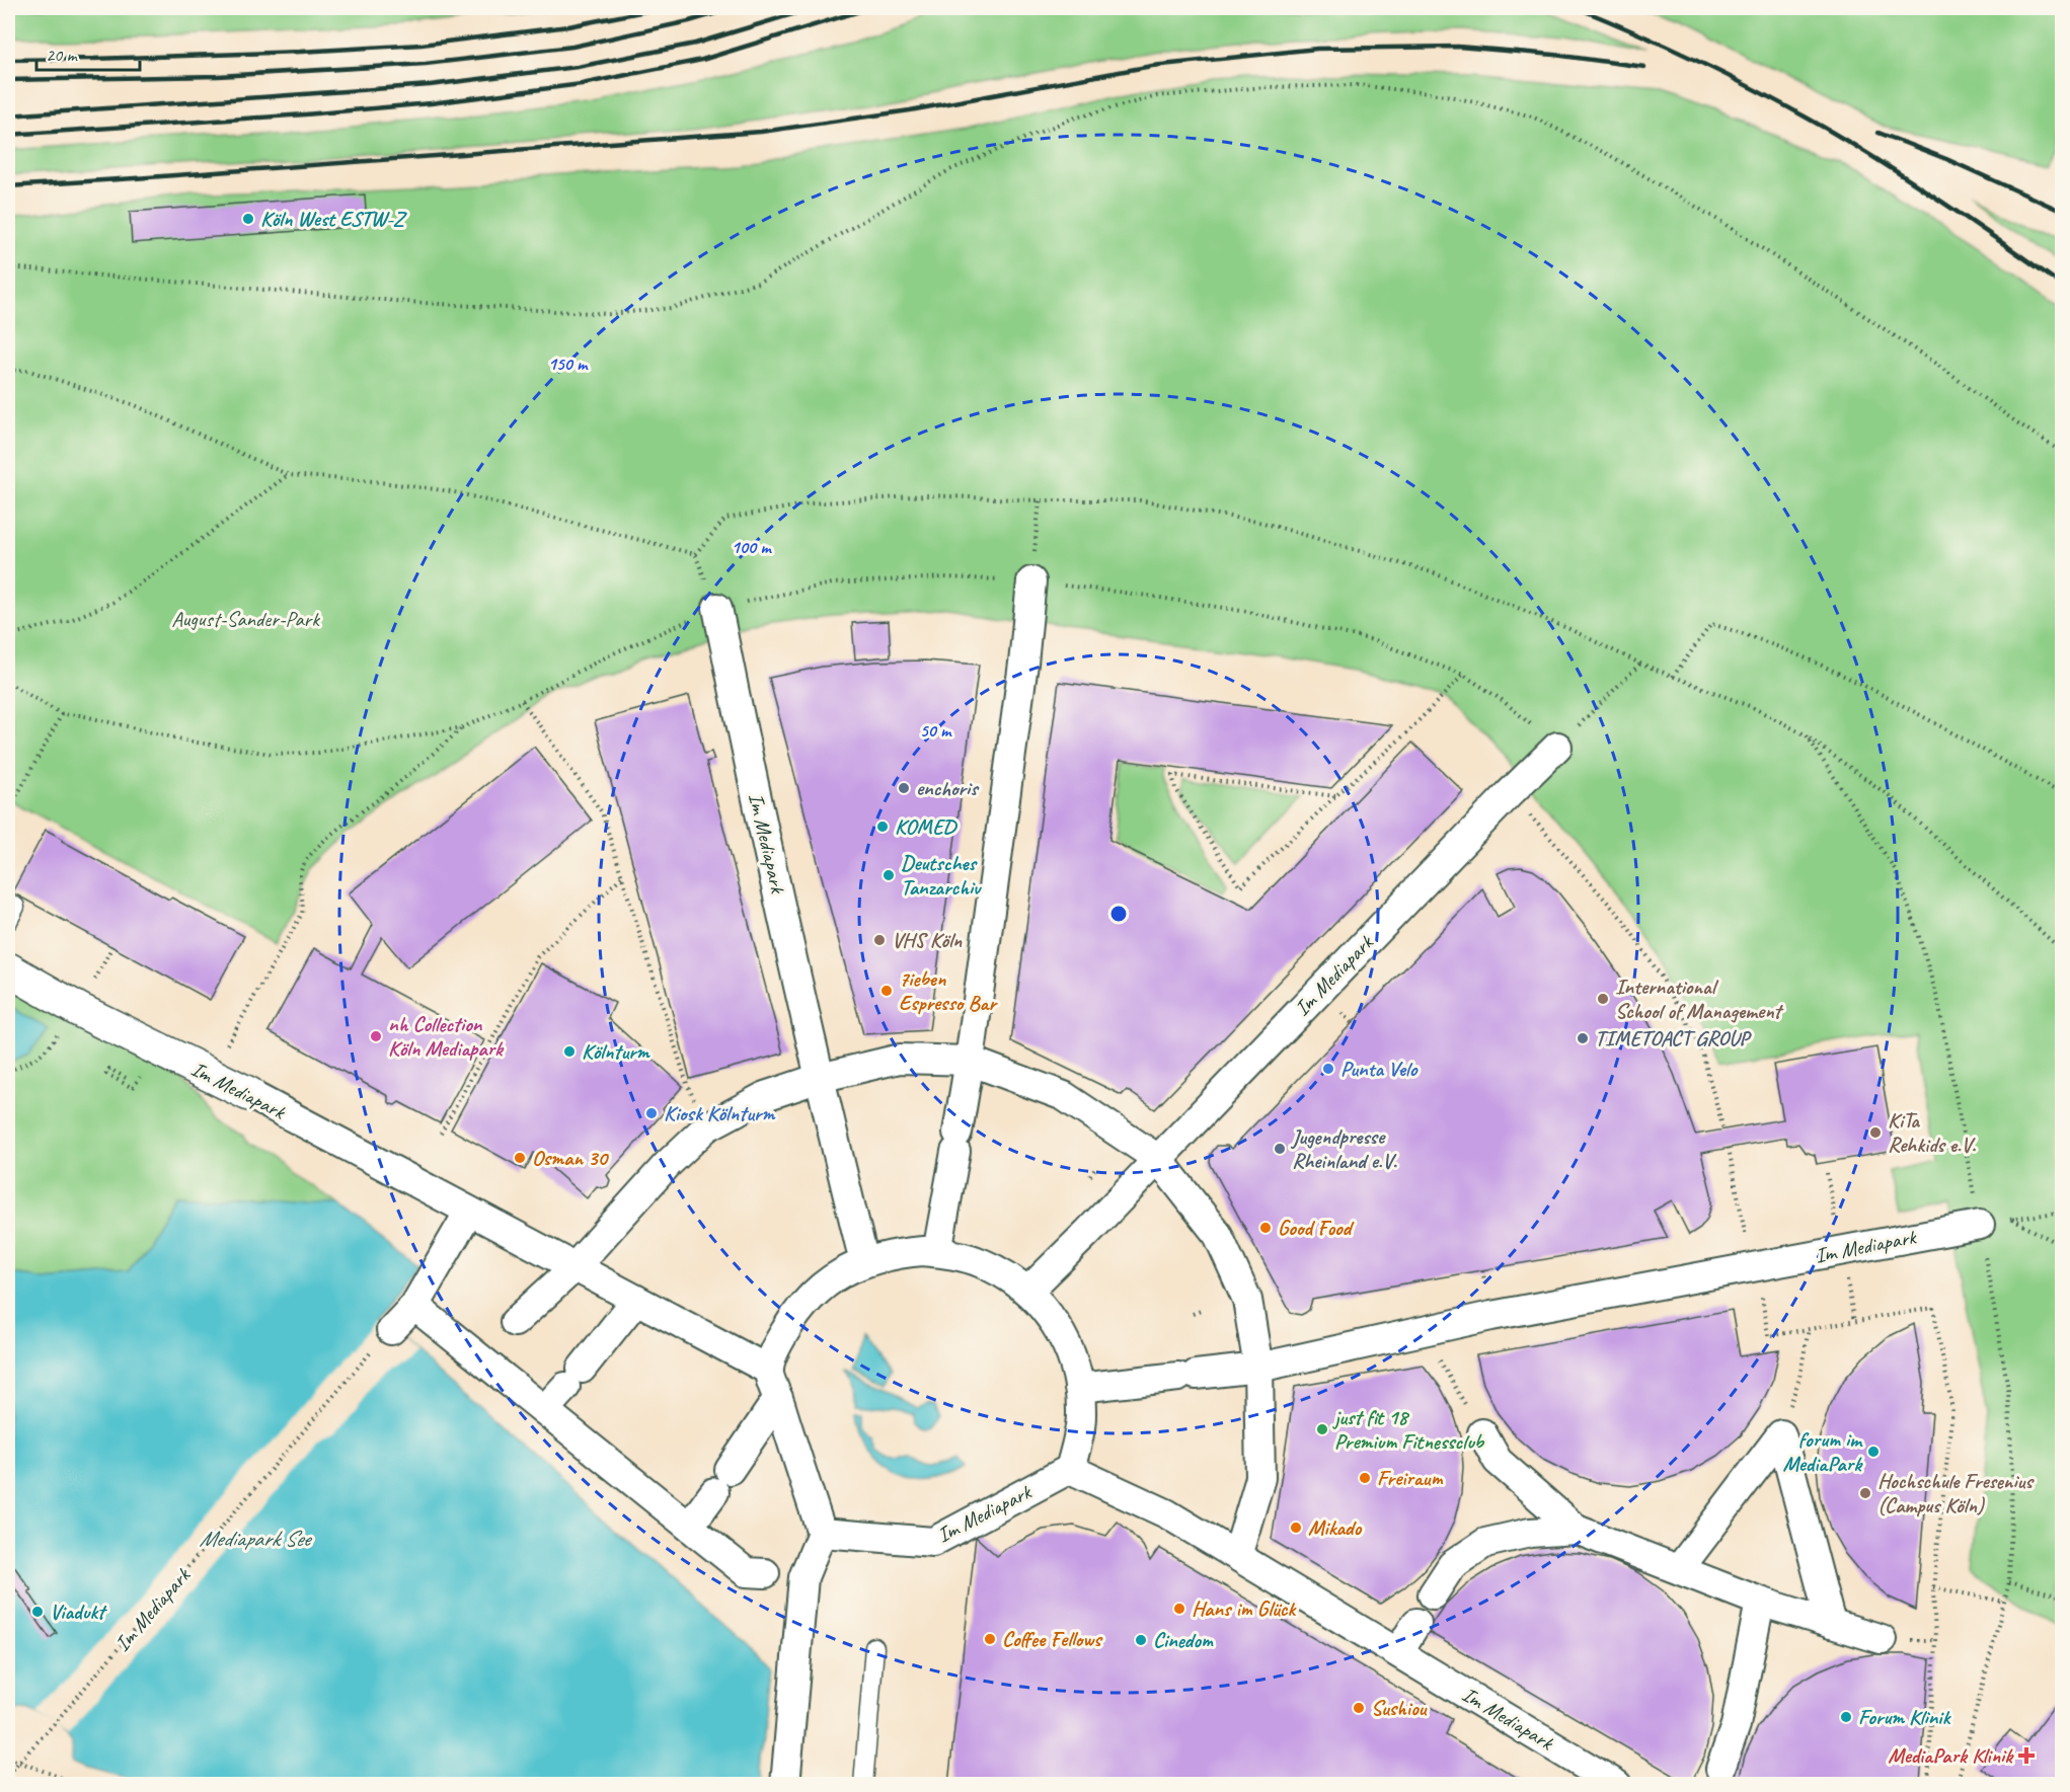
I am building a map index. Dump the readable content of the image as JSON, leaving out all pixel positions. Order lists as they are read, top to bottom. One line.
{"streets":{"street":["Im Mediapark"]},"water":["Mediapark See"],"parks":["August-Sander-Park"],"places":{"other":["Köln West ESTW-Z","enchoris","KOMED","Deutsches Tanzarchiv","VHS Köln","7ieben Espresso Bar","International School of Management","nh Collection Köln Mediapark","TIMETOACT GROUP","Kölnturm","Punta Velo","Kiosk Kölnturm","KiTa Rehkids e.V.","Jugendpresse Rheinland e.V.","Osman 30","Good Food","just fit 18 Premium Fitnessclub","forum im MediaPark","Freiraum","Hochschule Fresenius (Campus Köln)","Mikado","Hans im Glück","Viadukt","Coffee Fellows","Cinedom","Sushiou","Forum Klinik"],"health":["MediaPark Klinik"]},"scale_bar":"20 m","rings":["150 m","100 m","50 m"]}
